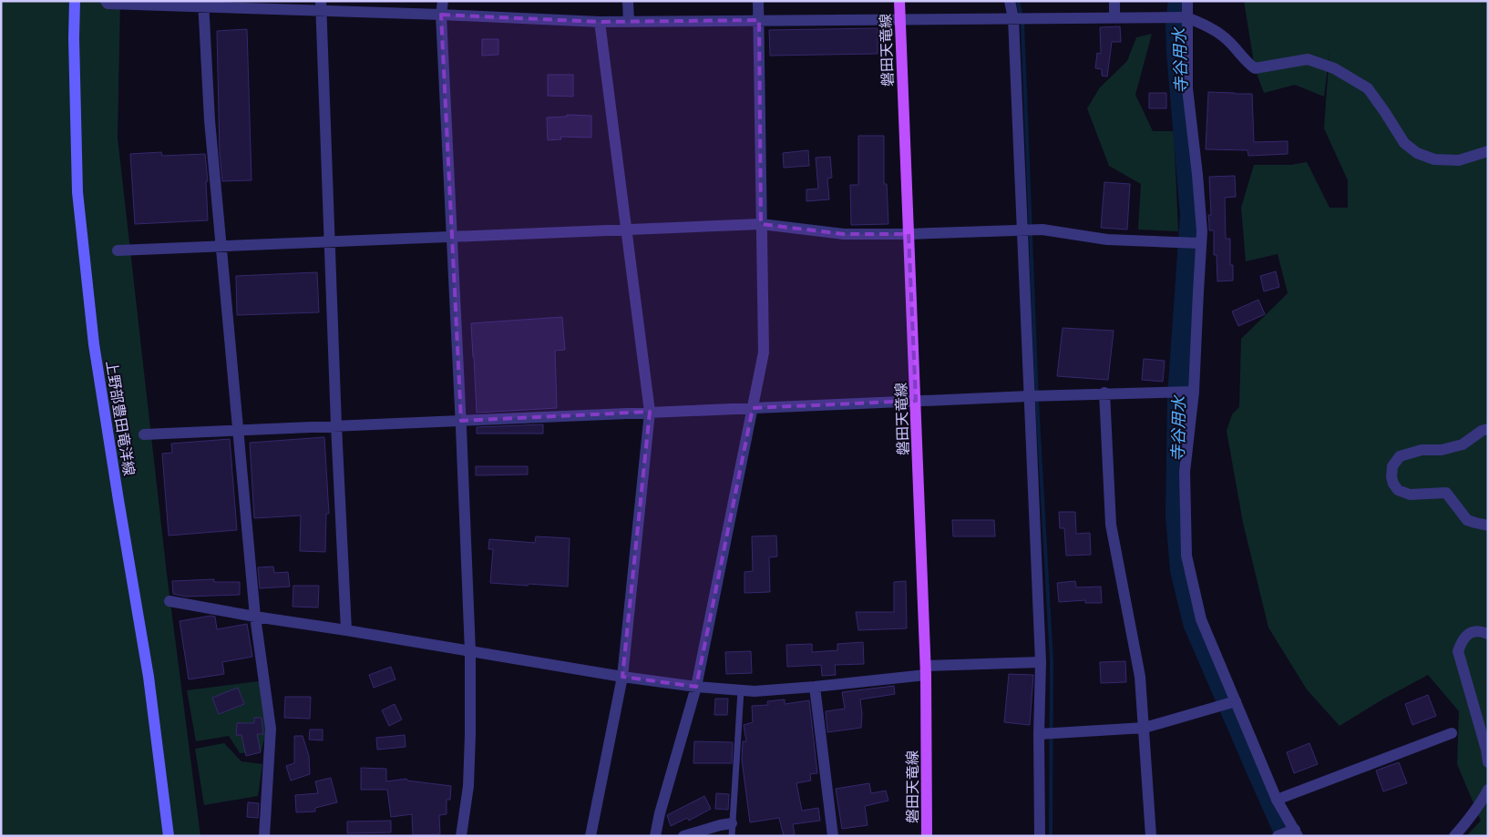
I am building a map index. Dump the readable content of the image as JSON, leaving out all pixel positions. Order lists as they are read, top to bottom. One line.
{"streets":{"main road":["磐田天竜線","上野部豊田竜洋線"]},"water":["寺谷用水"]}
